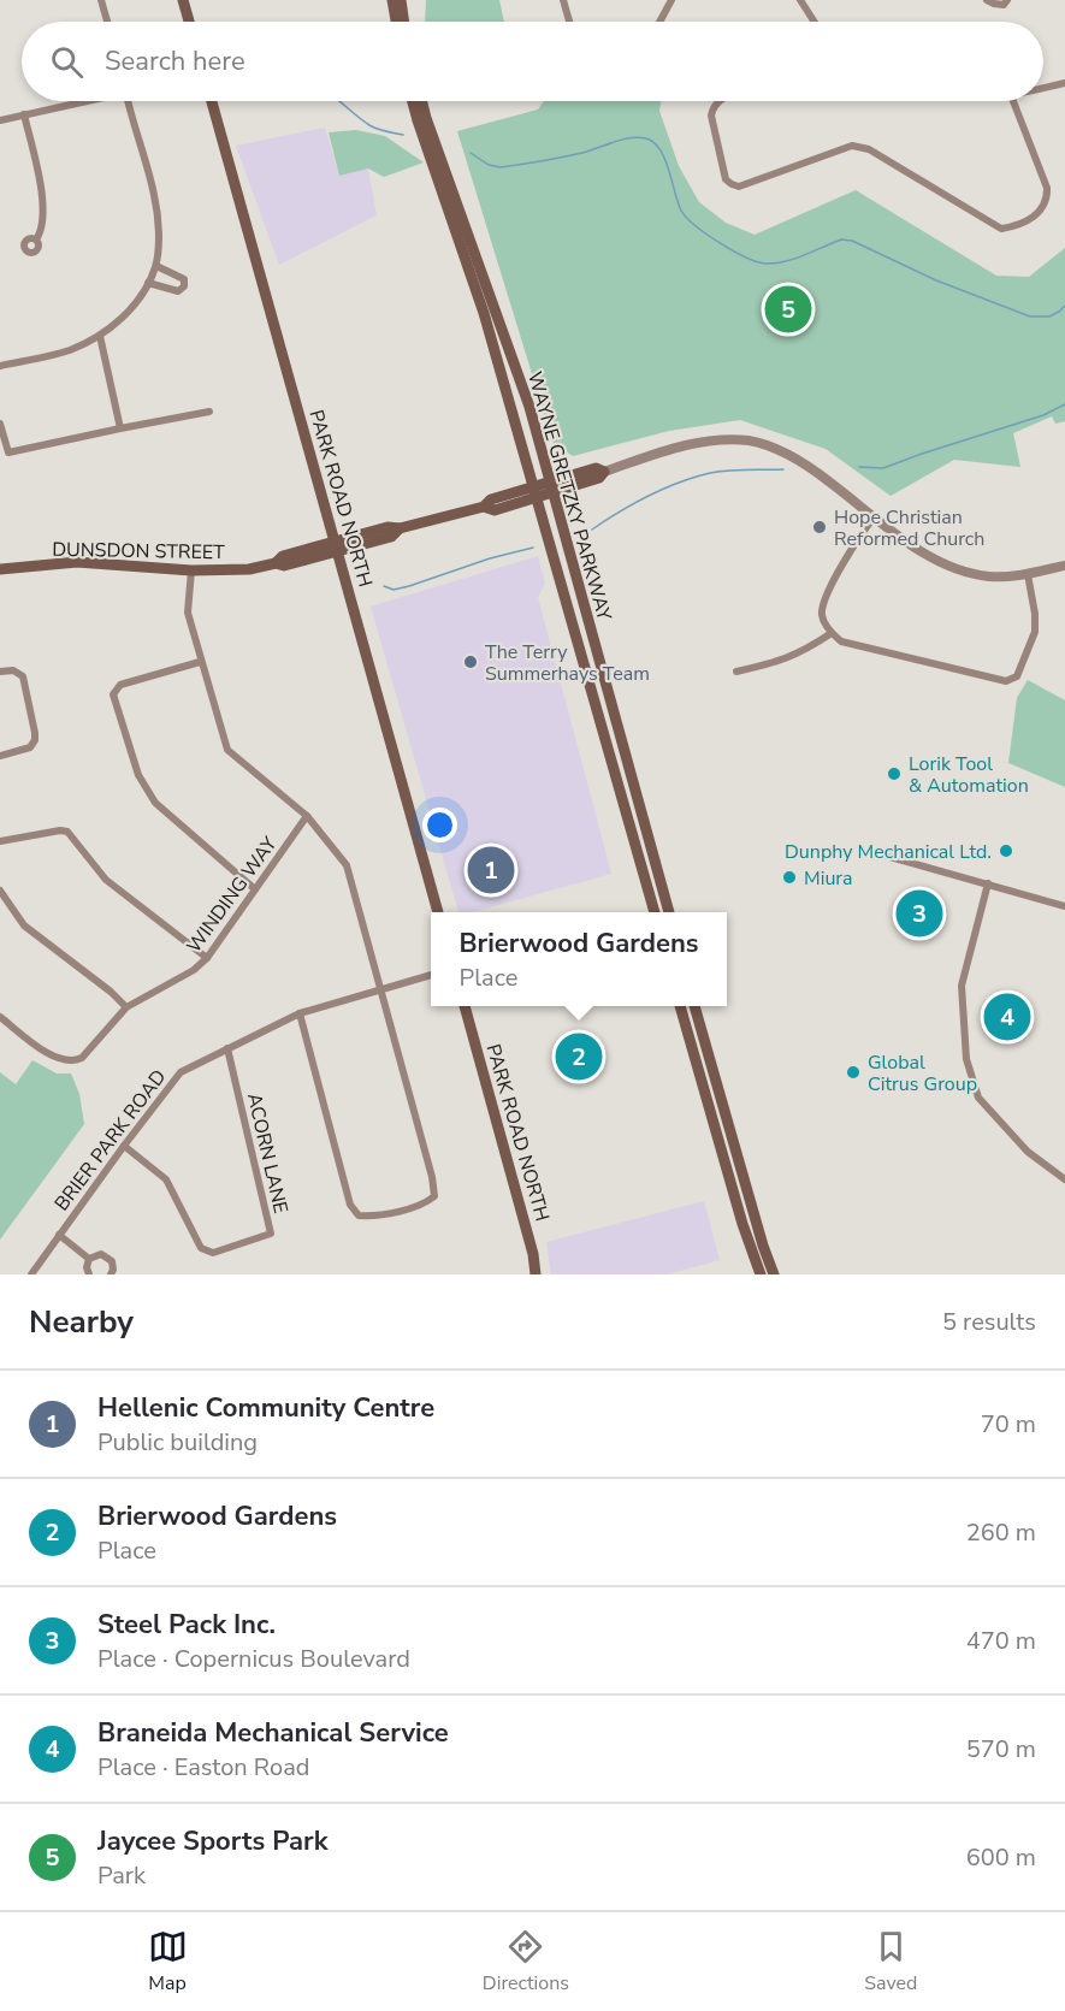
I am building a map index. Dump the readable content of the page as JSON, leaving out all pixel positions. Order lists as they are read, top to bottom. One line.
{"streets":{"main road":["WAYNE GRETZKY PARKWAY","PARK ROAD NORTH","DUNSDON STREET"],"street":["WINDING WAY","BRIER PARK ROAD","ACORN LANE"]},"crossings":[["WAYNE GRETZKY PARKWAY","DUNSDON STREET"],["PARK ROAD NORTH","DUNSDON STREET"],["BRIER PARK ROAD","ACORN LANE"]],"places":["Hope Christian Reformed Church","The Terry Summerhays Team","Lorik Tool & Automation","Dunphy Mechanical Ltd.","Miura","Global Citrus Group"],"page":{"search":"Search here","pins":["5","1","3","4","2"],"popup":["Brierwood Gardens","Place"],"heading":["Nearby","5 results"],"list":[{"mark":"1","name":"Hellenic Community Centre","note":"Public building","value":"70 m"},{"mark":"2","name":"Brierwood Gardens","note":"Place","value":"260 m"},{"mark":"3","name":"Steel Pack Inc.","note":"Place · Copernicus Boulevard","value":"470 m"},{"mark":"4","name":"Braneida Mechanical Service","note":"Place · Easton Road","value":"570 m"},{"mark":"5","name":"Jaycee Sports Park","note":"Park","value":"600 m"}],"nav":["Map","Directions","Saved"]}}
